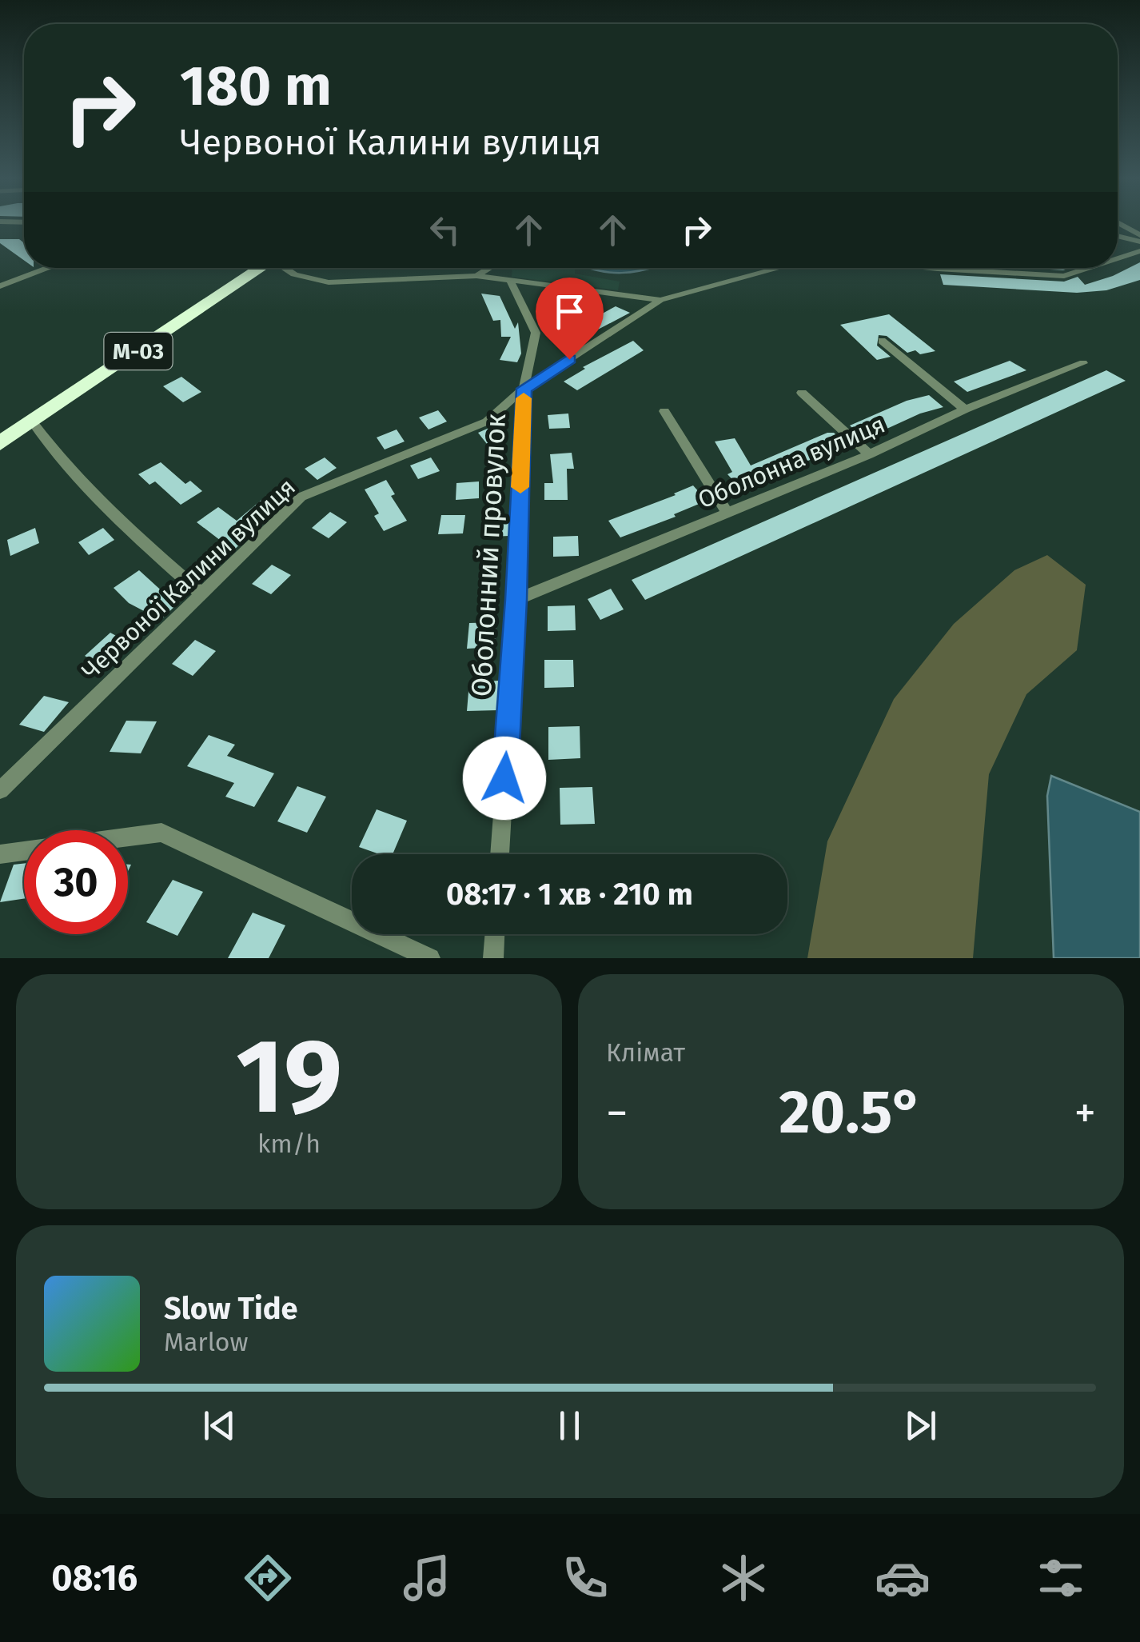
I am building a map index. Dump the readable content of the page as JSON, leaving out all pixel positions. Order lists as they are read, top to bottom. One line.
{"streets":{"highway":["М-03"],"street":["Оболонна вулиця","Оболонний провулок","Червоної Калини вулиця"]},"crossings":[["Оболонна вулиця","Оболонний провулок"],["Оболонний провулок","Червоної Калини вулиця"]],"page":{"turn":["180 m","Червоної Калини вулиця"],"limit":"30","trip":"08:17 · 1 хв · 210 m","tile":[["19","km/h"],"Клімат"],"heat":["−","20.5°","+"],"song":["Slow Tide","Marlow"],"tabs":"08:16"}}
